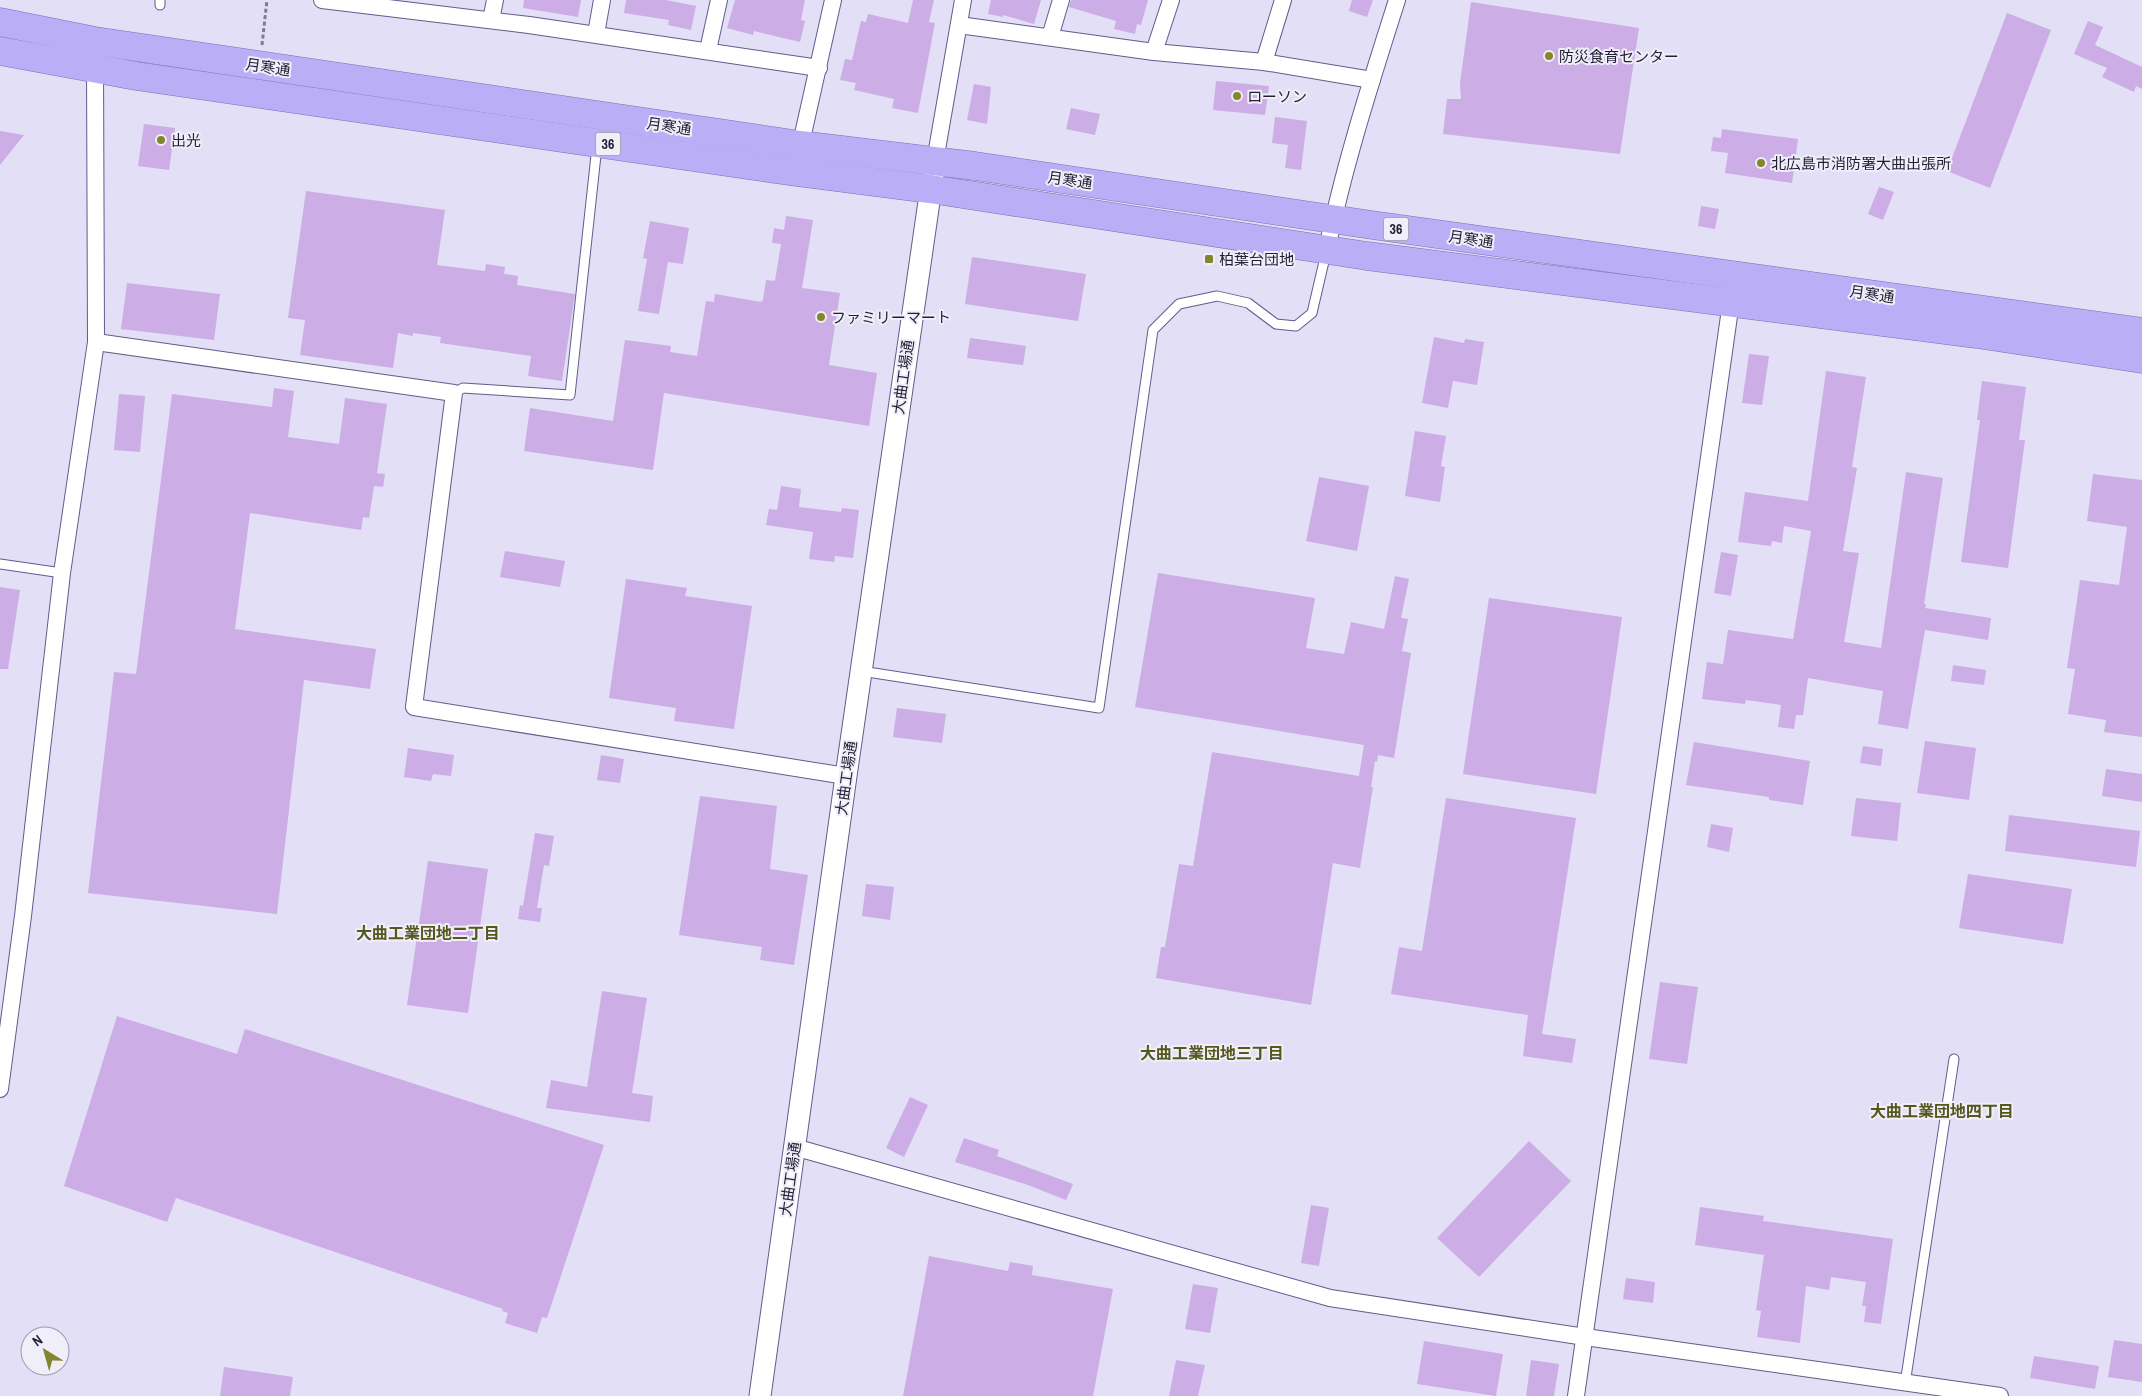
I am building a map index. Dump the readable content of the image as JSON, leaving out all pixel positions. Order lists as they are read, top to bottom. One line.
{"streets":{"highway":["月寒通","36"],"street":["大曲工場通"]},"crossings":[["月寒通","大曲工場通"]],"districts":["大曲工業団地二丁目","大曲工業団地三丁目","大曲工業団地四丁目"],"places":{"other":["防災食育センター","ローソン","出光","北広島市消防署大曲出張所","ファミリーマート"],"transit":["柏葉台団地"]},"north":"top left"}
